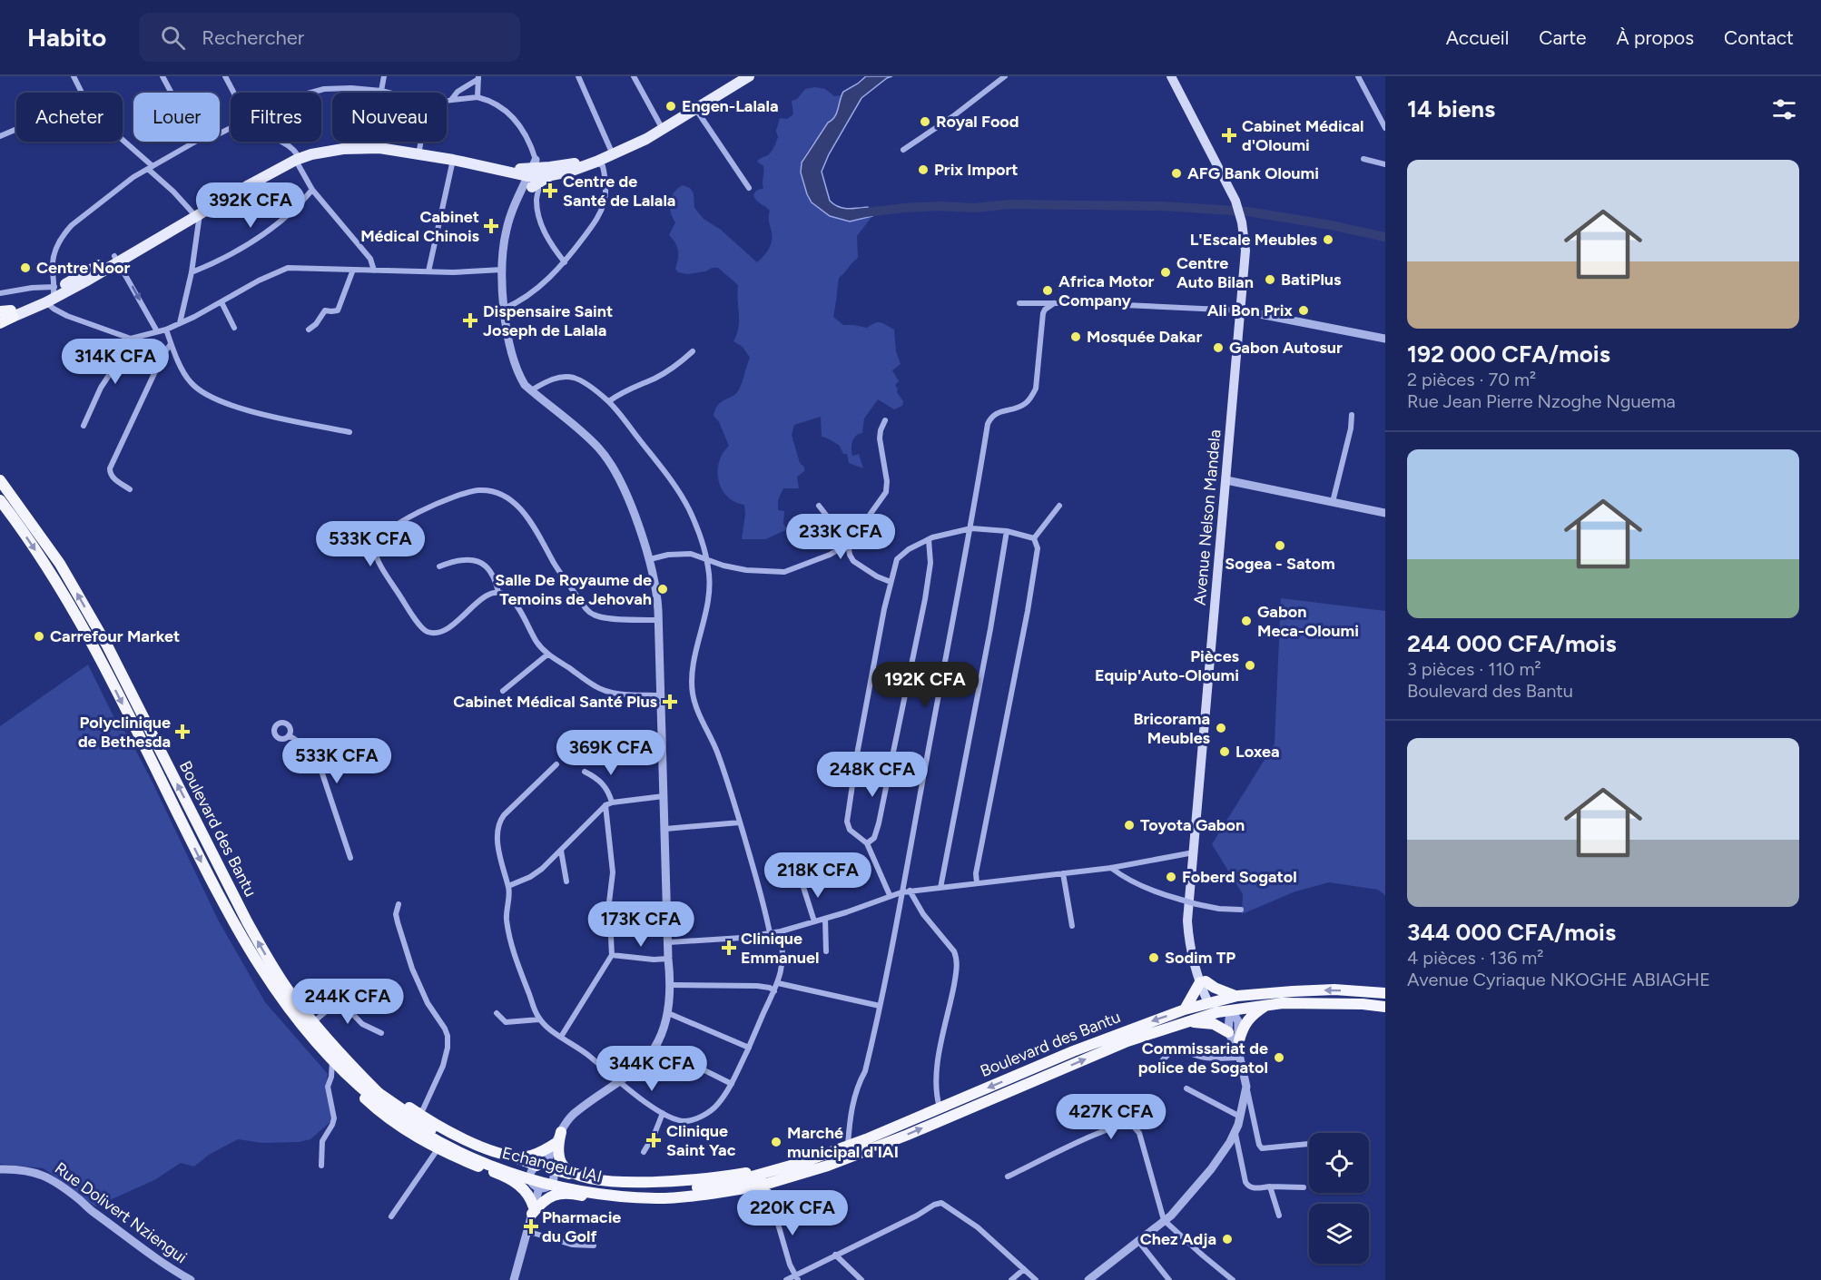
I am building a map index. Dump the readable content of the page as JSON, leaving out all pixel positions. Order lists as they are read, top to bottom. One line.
{"streets":{"highway":["Boulevard des Bantu","Echangeur IAI"],"main road":["Avenue Nelson Mandela"],"street":["Rue Dolivert Nziengui"]},"crossings":[["Avenue Nelson Mandela","Boulevard des Bantu"],["Boulevard des Bantu","Echangeur IAI"]],"places":{"other":["Engen-Lalala","Royal Food","Prix Import","AFG Bank Oloumi","L'Escale Meubles","Centre Noor","Centre Auto Bilan","BatiPlus","Africa Motor Company","Ali Bon Prix","Mosquée Dakar","Gabon Autosur","Sogea - Satom","Salle De Royaume de Temoins de Jehovah","Gabon Meca-Oloumi","Carrefour Market","Pièces Equip'Auto-Oloumi","Bricorama Meubles","Loxea","Toyota Gabon","Foberd Sogatol","Sodim TP","Commissariat de police de Sogatol","Marché municipal d'IAI","Chez Adja"],"health":["Cabinet Médical d'Oloumi","Centre de Santé de Lalala","Cabinet Médical Chinois","Dispensaire Saint Joseph de Lalala","Cabinet Médical Santé Plus","Polyclinique de Bethesda","Clinique Emmanuel","Clinique Saint Yac","Pharmacie du Golf"]},"page":{"header":"Habito","search":"Rechercher","nav":["Accueil","Carte","À propos","Contact"],"heading":"14 biens","chip":["Acheter","Louer","Filtres","Nouveau"],"list":[{"name":"192 000 CFA/mois","note":"2 pièces · 70 m² · Rue Jean Pierre Nzoghe Nguema"},{"name":"244 000 CFA/mois","note":"3 pièces · 110 m² · Boulevard des Bantu"},{"name":"344 000 CFA/mois","note":"4 pièces · 136 m² · Avenue Cyriaque NKOGHE ABIAGHE"}],"price":["392K CFA","314K CFA","233K CFA","533K CFA","192K CFA","369K CFA","533K CFA","248K CFA","218K CFA","173K CFA","244K CFA","344K CFA","427K CFA","220K CFA"]}}
